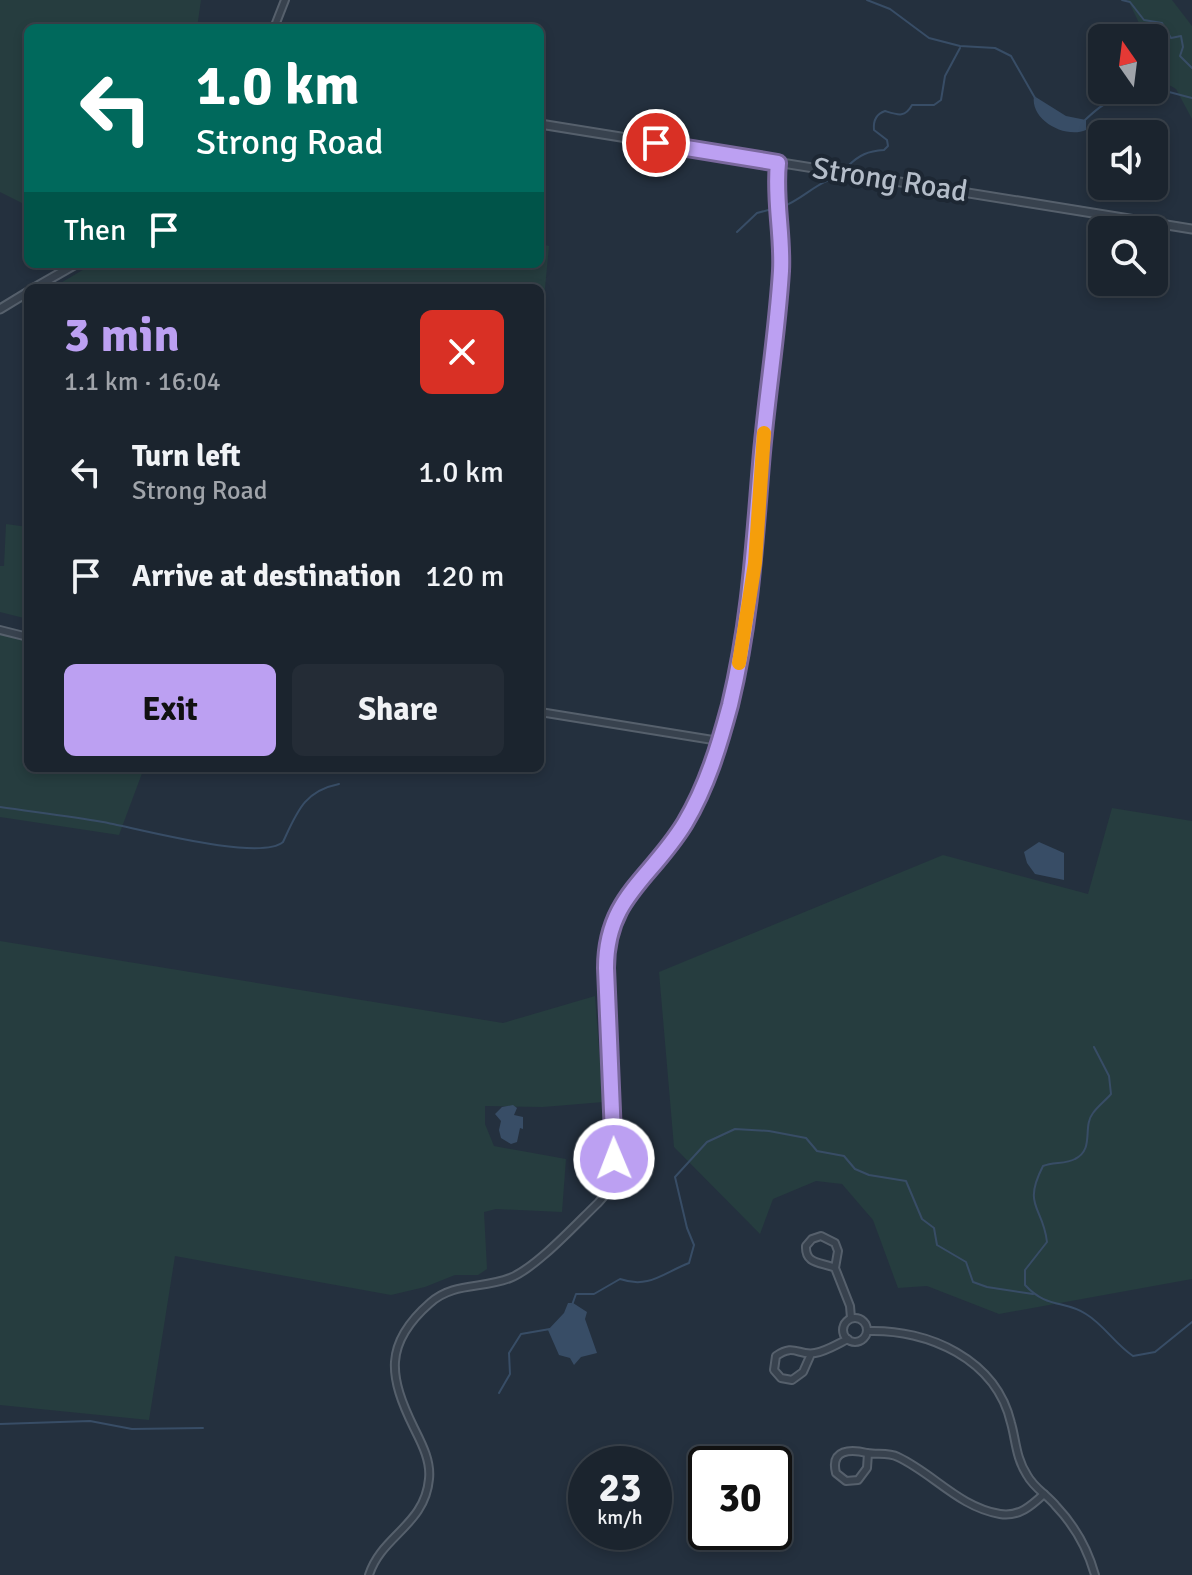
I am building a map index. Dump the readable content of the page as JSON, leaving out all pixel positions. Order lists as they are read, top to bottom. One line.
{"streets":{"street":["Strong Road"]},"north":"top","page":{"turn":["1.0 km","Strong Road"],"then":"Then","heading":["3 min","1.1 km · 16:04"],"list":[{"name":"Turn left","note":"Strong Road","value":"1.0 km"},{"name":"Arrive at destination","value":"120 m"}],"buttons":["Exit","Share"],"speed":"23 km/h","limit":"30"}}
